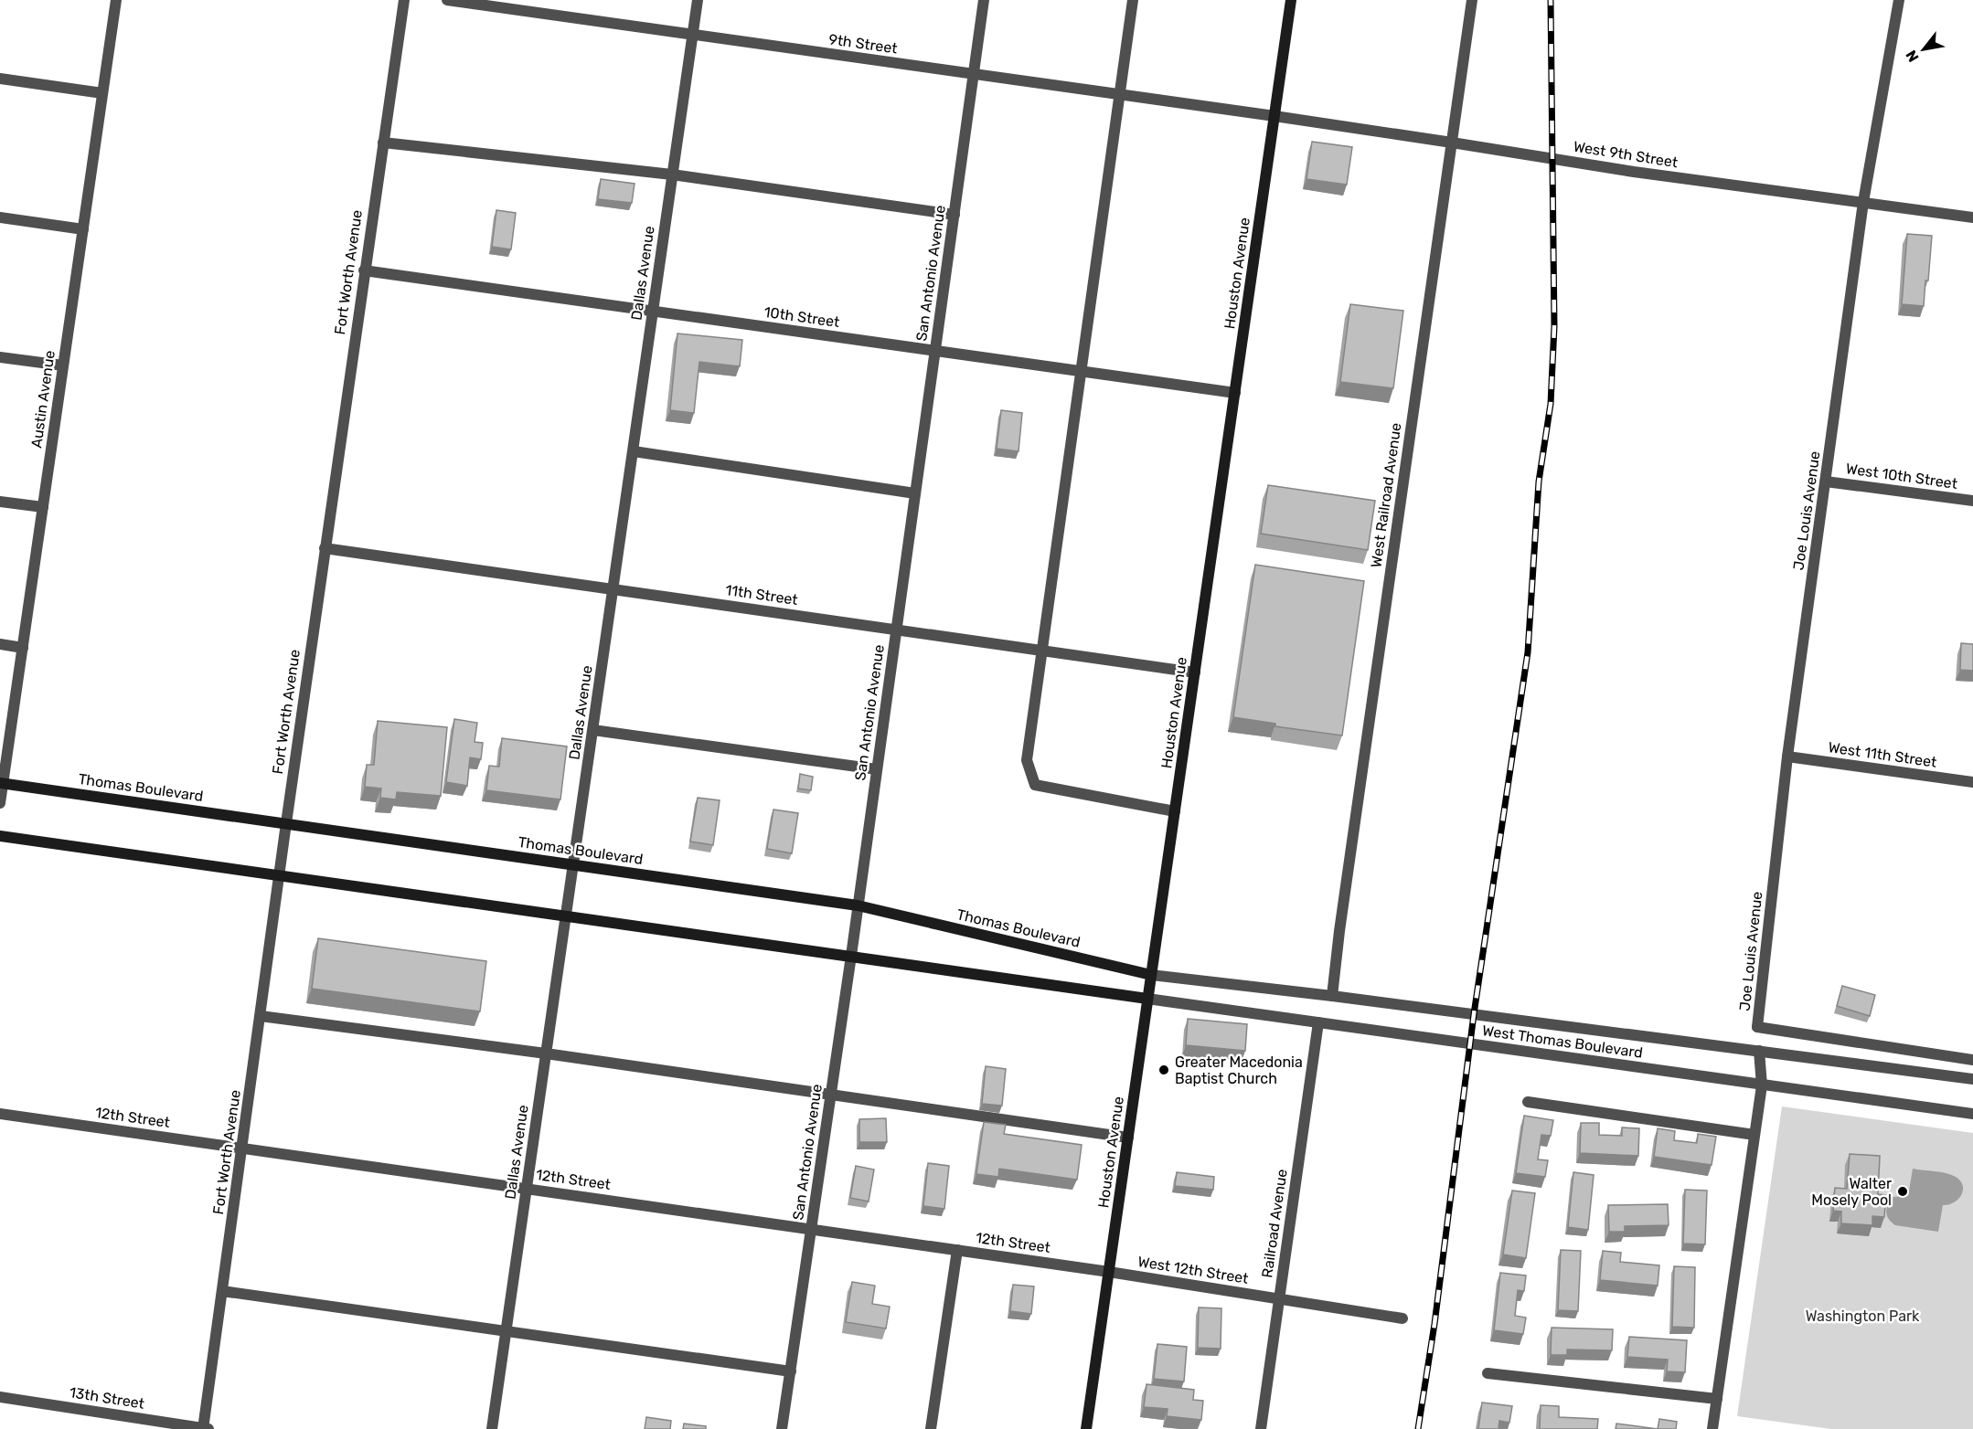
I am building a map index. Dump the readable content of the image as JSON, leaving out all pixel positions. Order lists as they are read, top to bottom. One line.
{"streets":{"main road":["Houston Avenue","Thomas Boulevard"],"street":["9th Street","West 9th Street","Fort Worth Avenue","Dallas Avenue","San Antonio Avenue","10th Street","Austin Avenue","West 10th Street","West Railroad Avenue","Joe Louis Avenue","11th Street","West 11th Street","West Thomas Boulevard","12th Street","Railroad Avenue","West 12th Street","13th Street"]},"crossings":[["9th Street","West 9th Street"],["9th Street","Dallas Avenue"],["9th Street","San Antonio Avenue"],["9th Street","Houston Avenue"],["West 9th Street","Houston Avenue"],["West 9th Street","West Railroad Avenue"],["West 9th Street","Joe Louis Avenue"],["Fort Worth Avenue","10th Street"],["Fort Worth Avenue","11th Street"],["Fort Worth Avenue","Thomas Boulevard"],["Fort Worth Avenue","12th Street"],["Fort Worth Avenue","13th Street"],["Dallas Avenue","10th Street"],["Dallas Avenue","11th Street"],["Dallas Avenue","Thomas Boulevard"],["Dallas Avenue","12th Street"],["San Antonio Avenue","10th Street"],["San Antonio Avenue","11th Street"],["San Antonio Avenue","Thomas Boulevard"],["San Antonio Avenue","12th Street"],["Houston Avenue","10th Street"],["Houston Avenue","11th Street"],["Houston Avenue","Thomas Boulevard"],["Houston Avenue","West Thomas Boulevard"],["Houston Avenue","12th Street"],["Houston Avenue","West 12th Street"],["Austin Avenue","Thomas Boulevard"],["West 10th Street","Joe Louis Avenue"],["West Railroad Avenue","West Thomas Boulevard"],["Joe Louis Avenue","West 11th Street"],["Thomas Boulevard","West Thomas Boulevard"],["West Thomas Boulevard","Railroad Avenue"],["12th Street","West 12th Street"],["Railroad Avenue","West 12th Street"]],"parks":["Washington Park"],"places":["Greater Macedonia Baptist Church","Walter Mosely Pool"],"north":"bottom left"}
